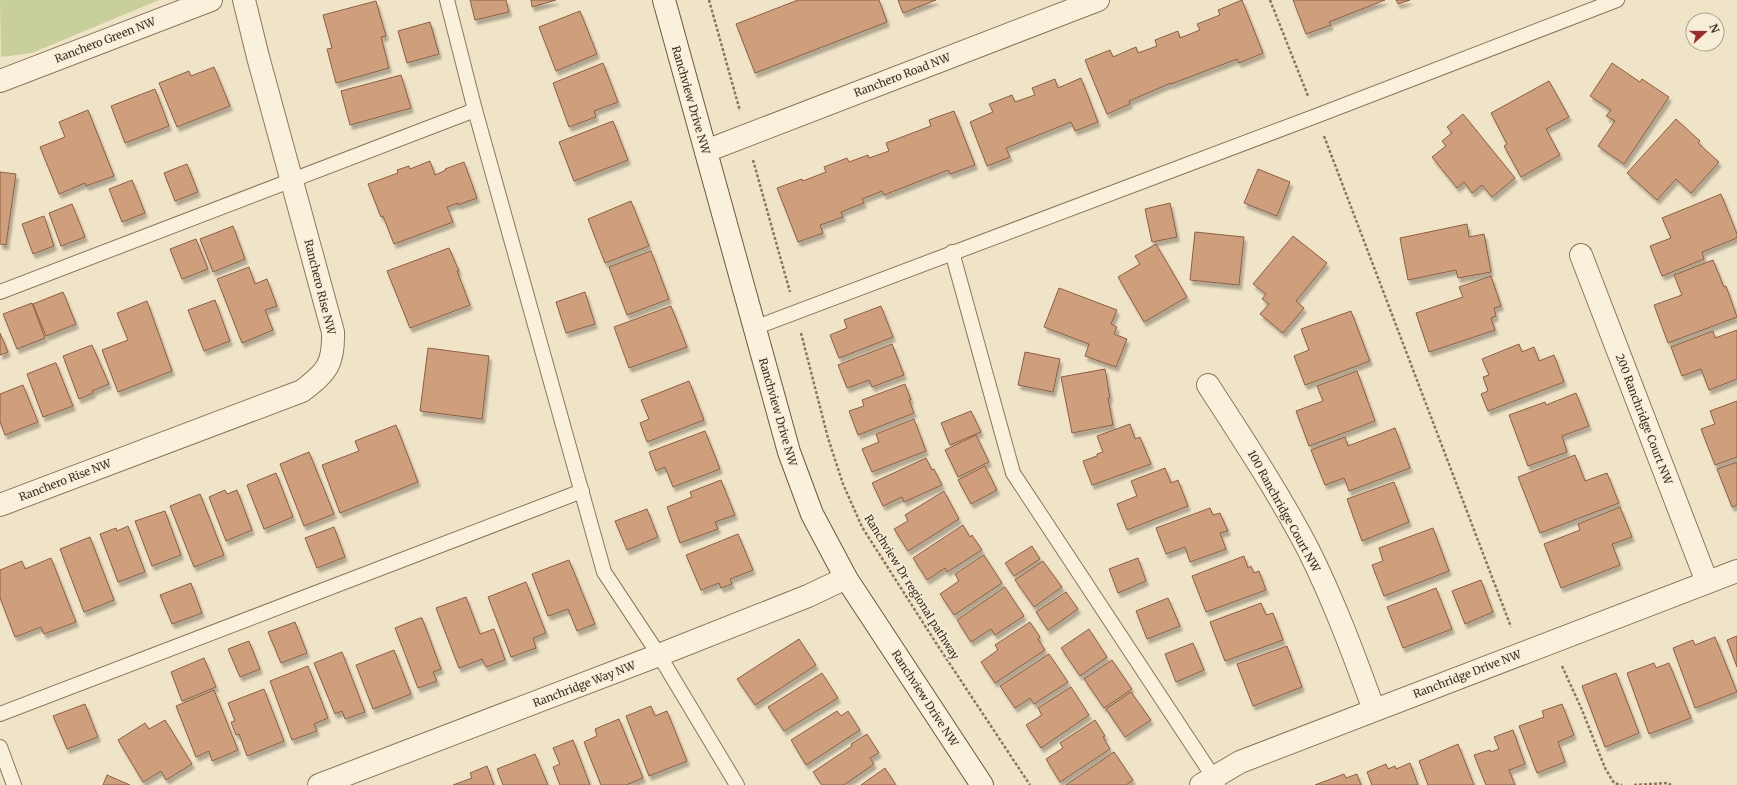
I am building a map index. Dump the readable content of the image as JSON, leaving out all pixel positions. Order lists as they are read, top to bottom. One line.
{"streets":{"street":["Ranchero Green NW","Ranchero Road NW","Ranchview Drive NW","Ranchero Rise NW","200 Ranchridge Court NW","100 Ranchridge Court NW","Ranchridge Drive NW","Ranchridge Way NW"],"path":["Ranchview Dr regional pathway"]},"crossings":[["Ranchero Road NW","Ranchview Drive NW"],["Ranchview Drive NW","Ranchridge Way NW"],["200 Ranchridge Court NW","Ranchridge Drive NW"],["100 Ranchridge Court NW","Ranchridge Drive NW"]],"north":"right"}
